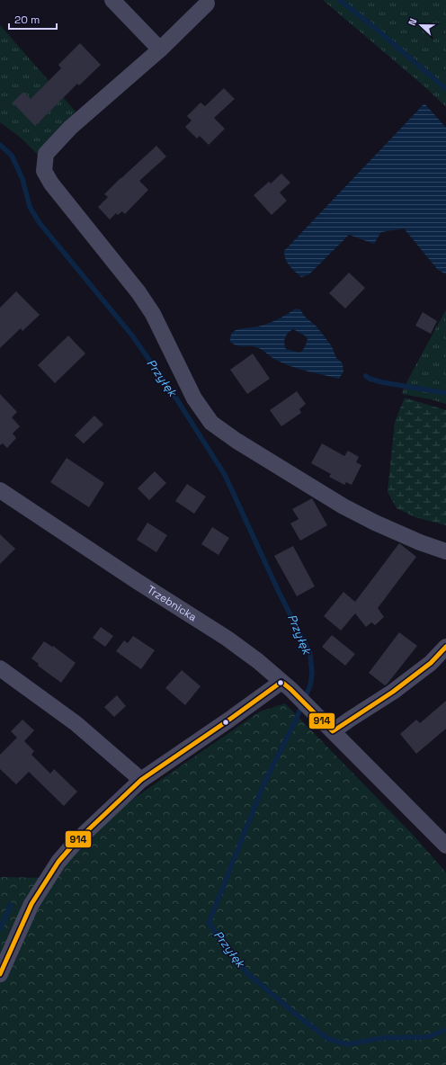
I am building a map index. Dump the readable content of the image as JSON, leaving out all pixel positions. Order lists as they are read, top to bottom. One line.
{"streets":{"street":["Trzebnicka"]},"water":["Przyłęk"],"lines":["transit line 914"],"scale_bar":"20 m","north":"left"}
